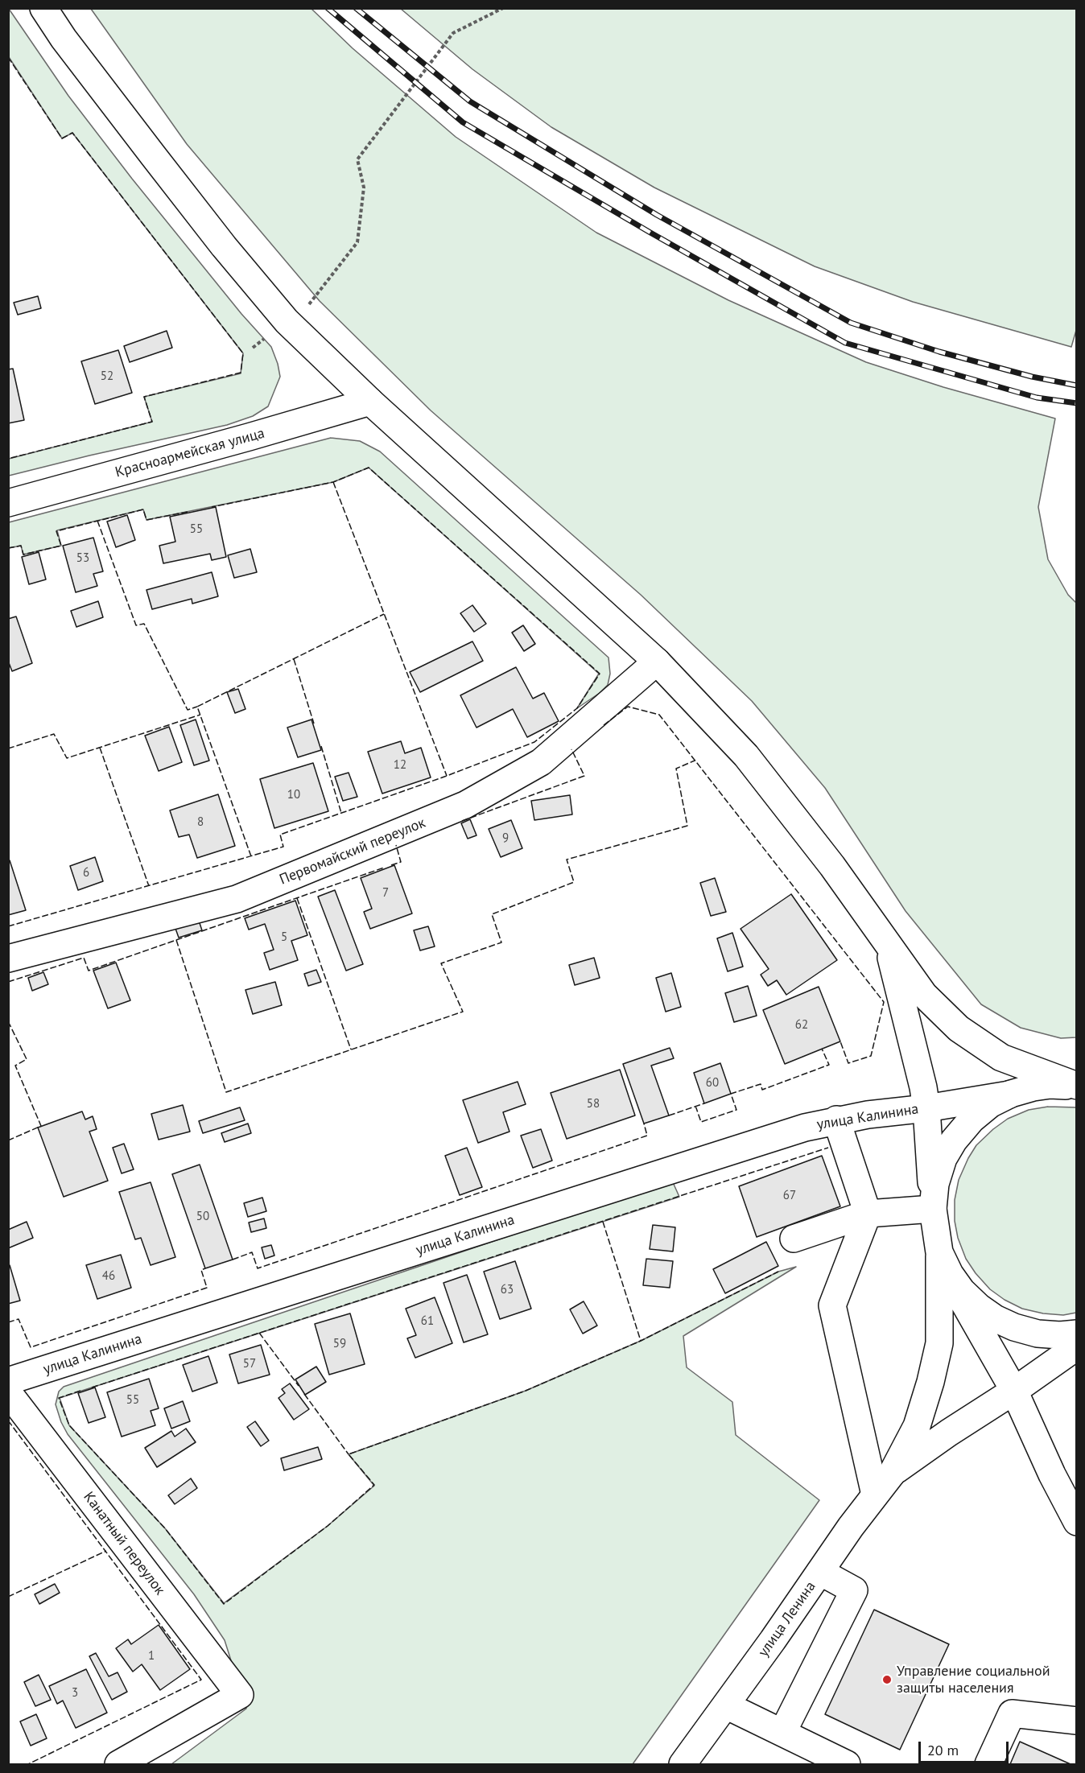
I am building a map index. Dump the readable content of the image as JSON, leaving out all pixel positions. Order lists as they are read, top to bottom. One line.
{"streets":{"main road":["Красноармейская улица","Первомайский переулок","улица Калинина","Канатный переулок","улица Ленина"]},"places":["Управление социальной защиты населения"],"house_numbers":["52","55","53","12","10","8","9","6","7","5","62","60","58","67","50","46","63","61","59","57","55","1","3"],"scale_bar":"20 m"}
